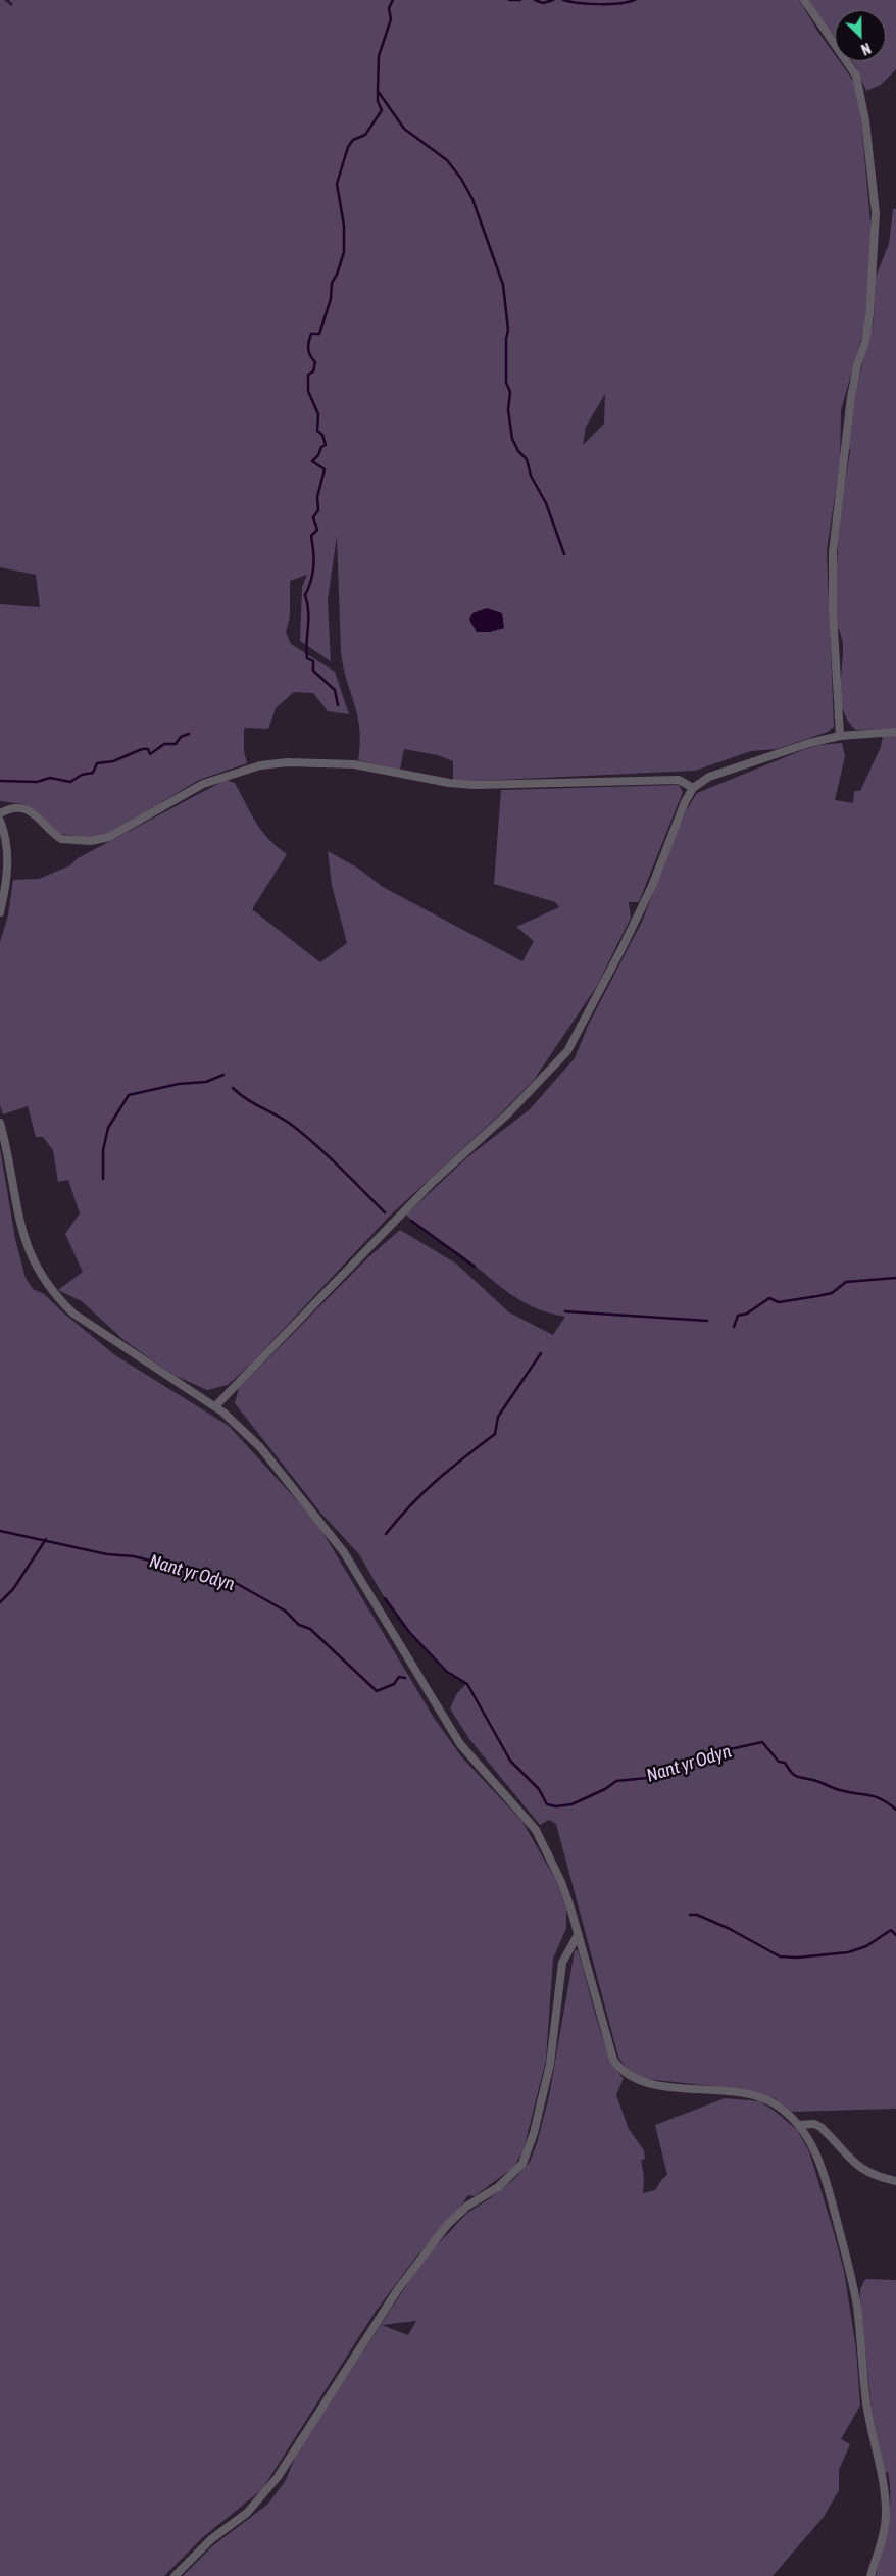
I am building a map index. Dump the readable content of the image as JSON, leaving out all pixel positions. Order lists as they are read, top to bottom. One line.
{"water":["Nant yr Odyn"],"north":"bottom right"}
